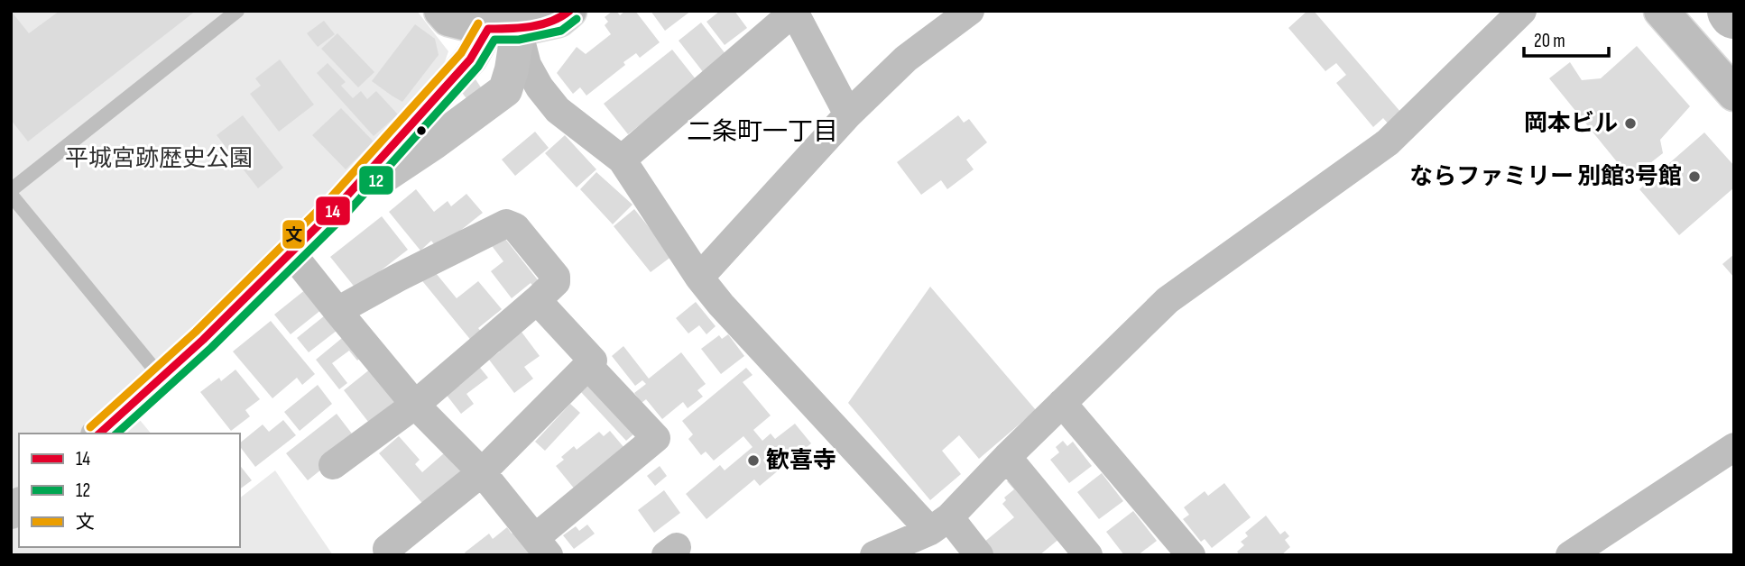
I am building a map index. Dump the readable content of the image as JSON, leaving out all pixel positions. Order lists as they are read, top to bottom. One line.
{"districts":["二条町一丁目"],"parks":["平城宮跡歴史公園"],"places":["岡本ビル","ならファミリー 別館3号館","歓喜寺"],"lines":["transit line 14","transit line 12","transit line 文"],"legend":["14","12","文"],"scale_bar":"20 m"}
